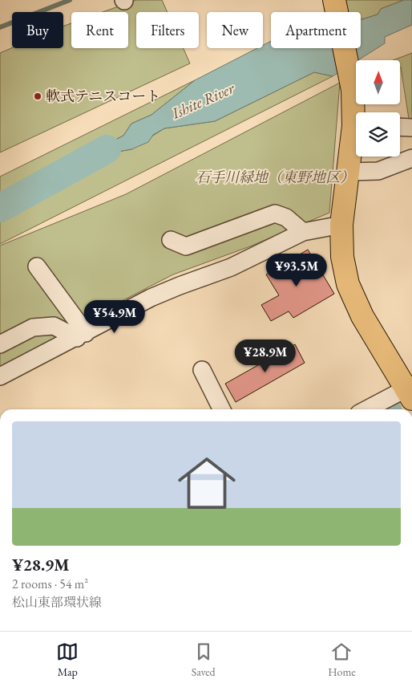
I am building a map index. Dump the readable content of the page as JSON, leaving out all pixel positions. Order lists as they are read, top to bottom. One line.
{"water":["Ishite River"],"parks":["石手川緑地（東野地区）"],"places":["軟式テニスコート"],"north":"top","page":{"chip":["Buy","Rent","Filters","New","Apartment"],"price":["¥93.5M","¥54.9M","¥28.9M"],"list":[{"name":"¥28.9M","note":"2 rooms · 54 m² · 松山東部環状線"}],"tabs":["Map","Saved","Home"]}}
